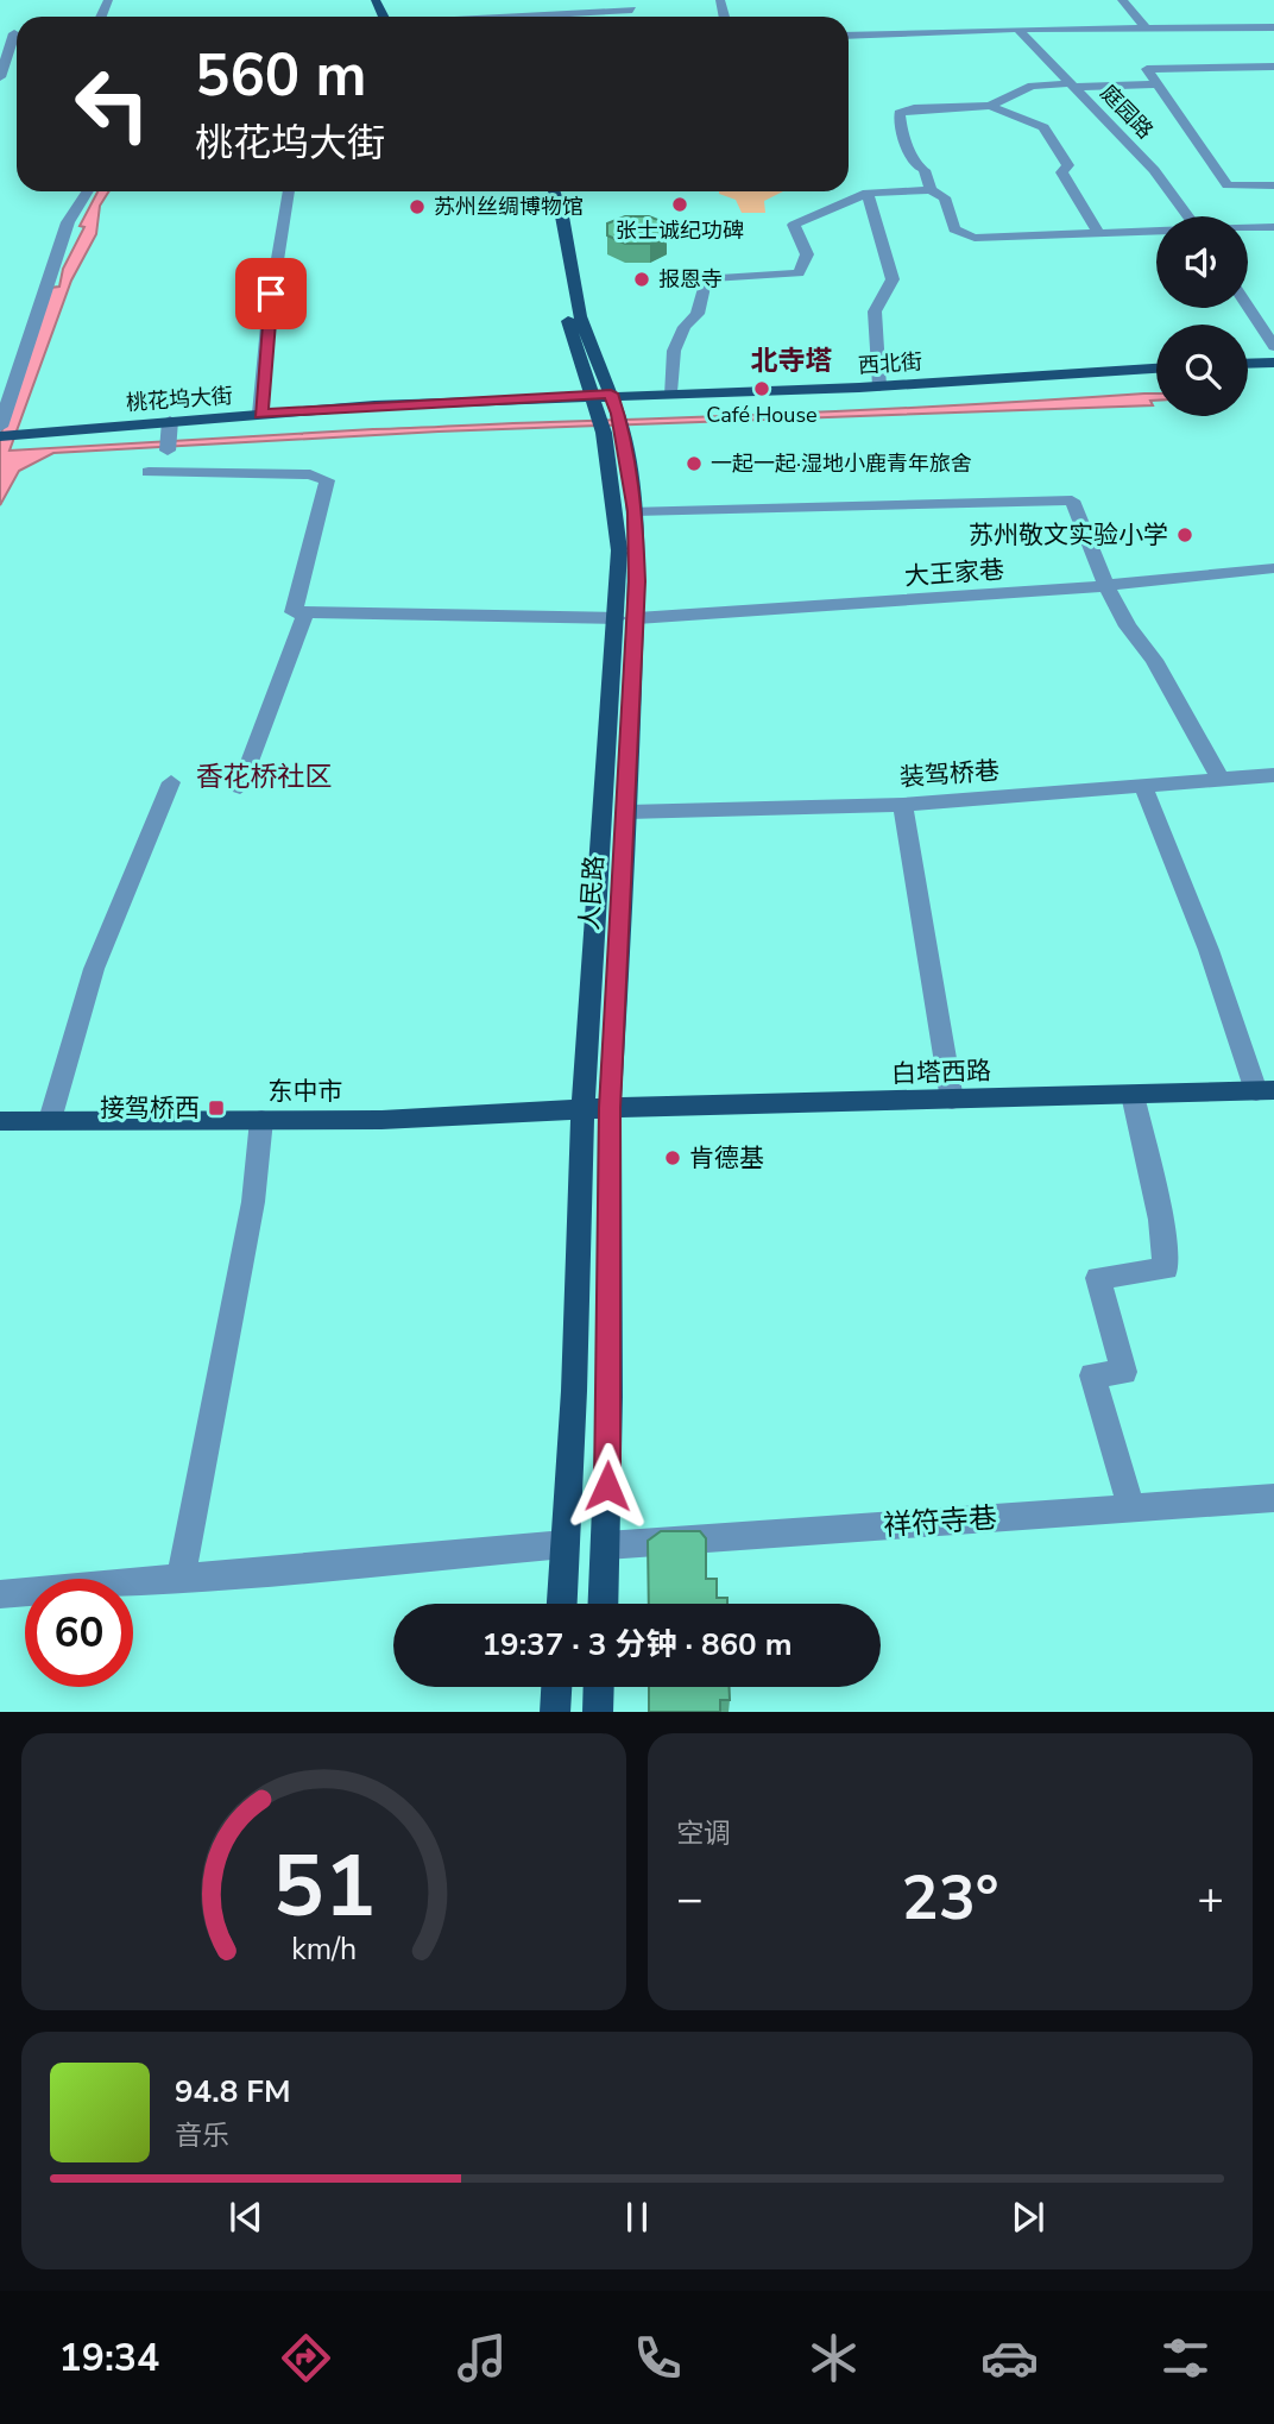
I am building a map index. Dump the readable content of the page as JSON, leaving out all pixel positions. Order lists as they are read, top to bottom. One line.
{"streets":{"main road":["西北街","桃花坞大街","人民路","白塔西路","东中市"],"street":["庭园路","大王家巷","装驾桥巷","祥符寺巷"]},"crossings":[["西北街","桃花坞大街"],["西北街","人民路"],["桃花坞大街","人民路"],["大王家巷","人民路"],["装驾桥巷","人民路"],["人民路","白塔西路"],["人民路","东中市"],["人民路","祥符寺巷"],["白塔西路","东中市"]],"districts":["北寺塔","香花桥社区"],"places":{"other":["张士诚纪功碑","苏州丝绸博物馆","报恩寺","Café House","一起一起·湿地小鹿青年旅舍","苏州敬文实验小学","肯德基"],"transit":["接驾桥西"]},"page":{"turn":["560 m","桃花坞大街"],"limit":"60","trip":"19:37 · 3 分钟 · 860 m","tile":"空调","heat":["−","23°","+"],"song":["94.8 FM","音乐"],"tabs":"19:34","gauge":["51","km/h"]}}
